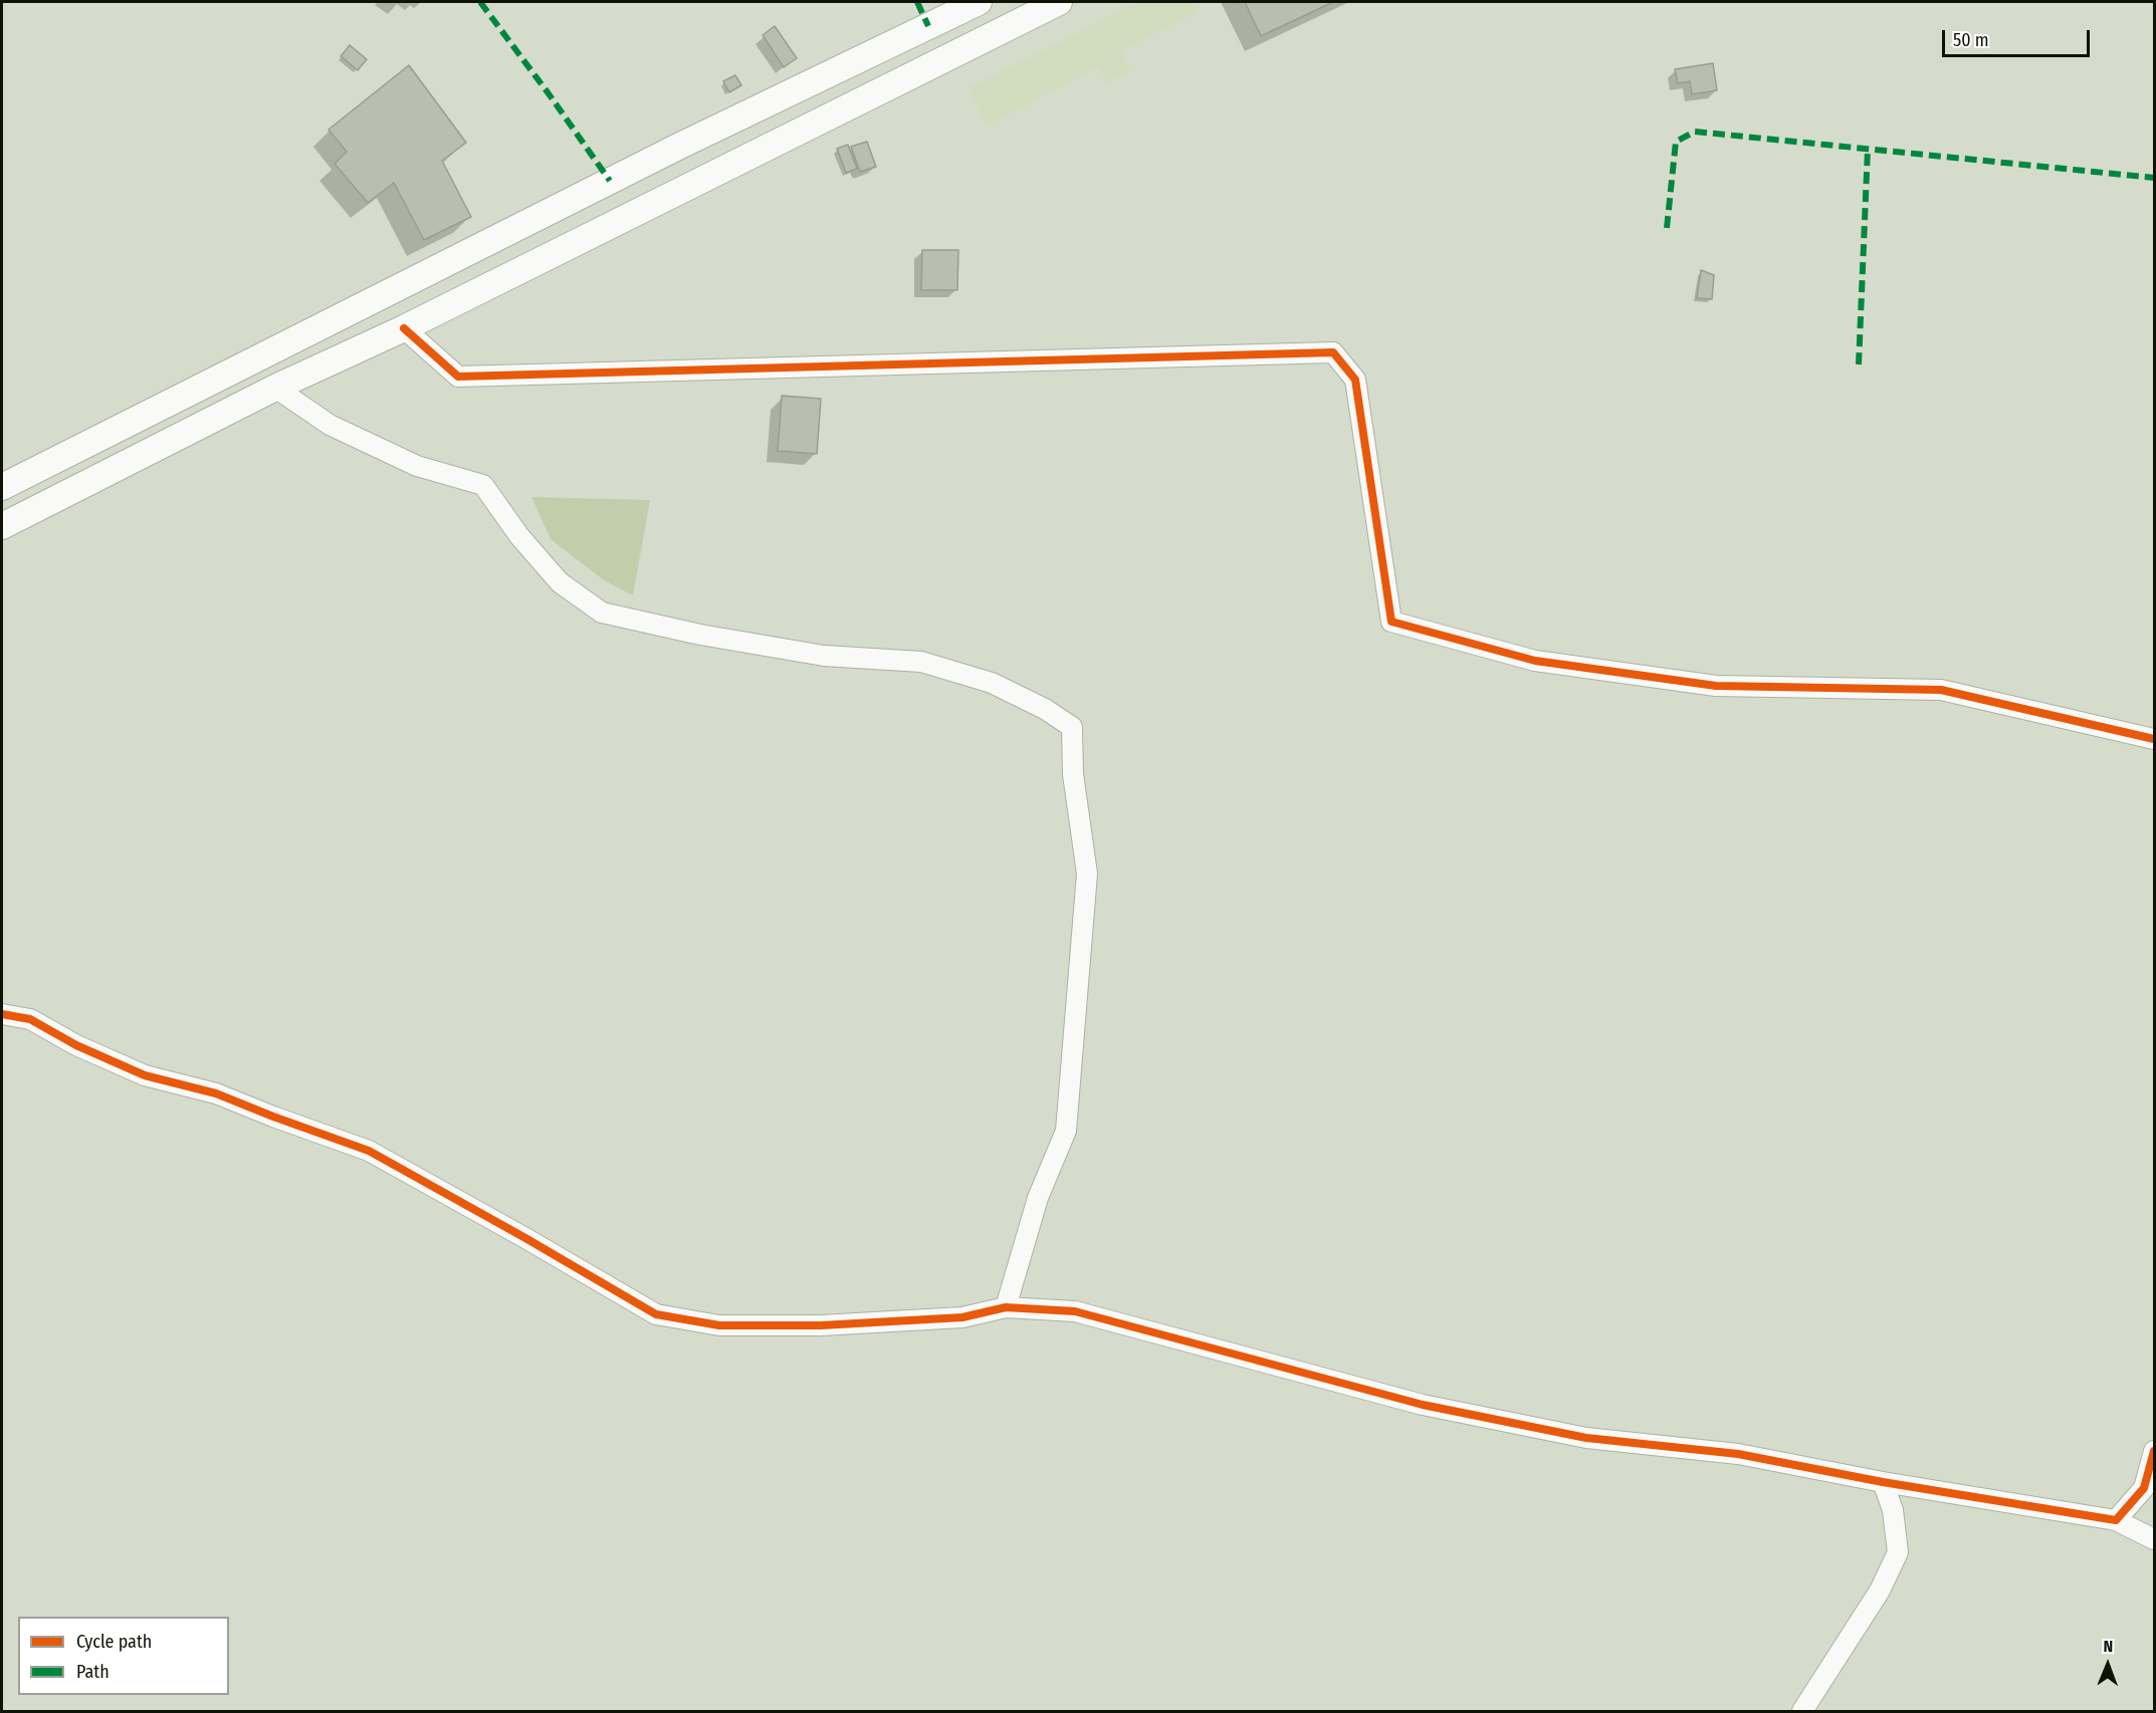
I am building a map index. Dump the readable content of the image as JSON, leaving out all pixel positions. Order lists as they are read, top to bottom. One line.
{"legend":["Cycle path","Path"],"scale_bar":"50 m","north":"top"}
